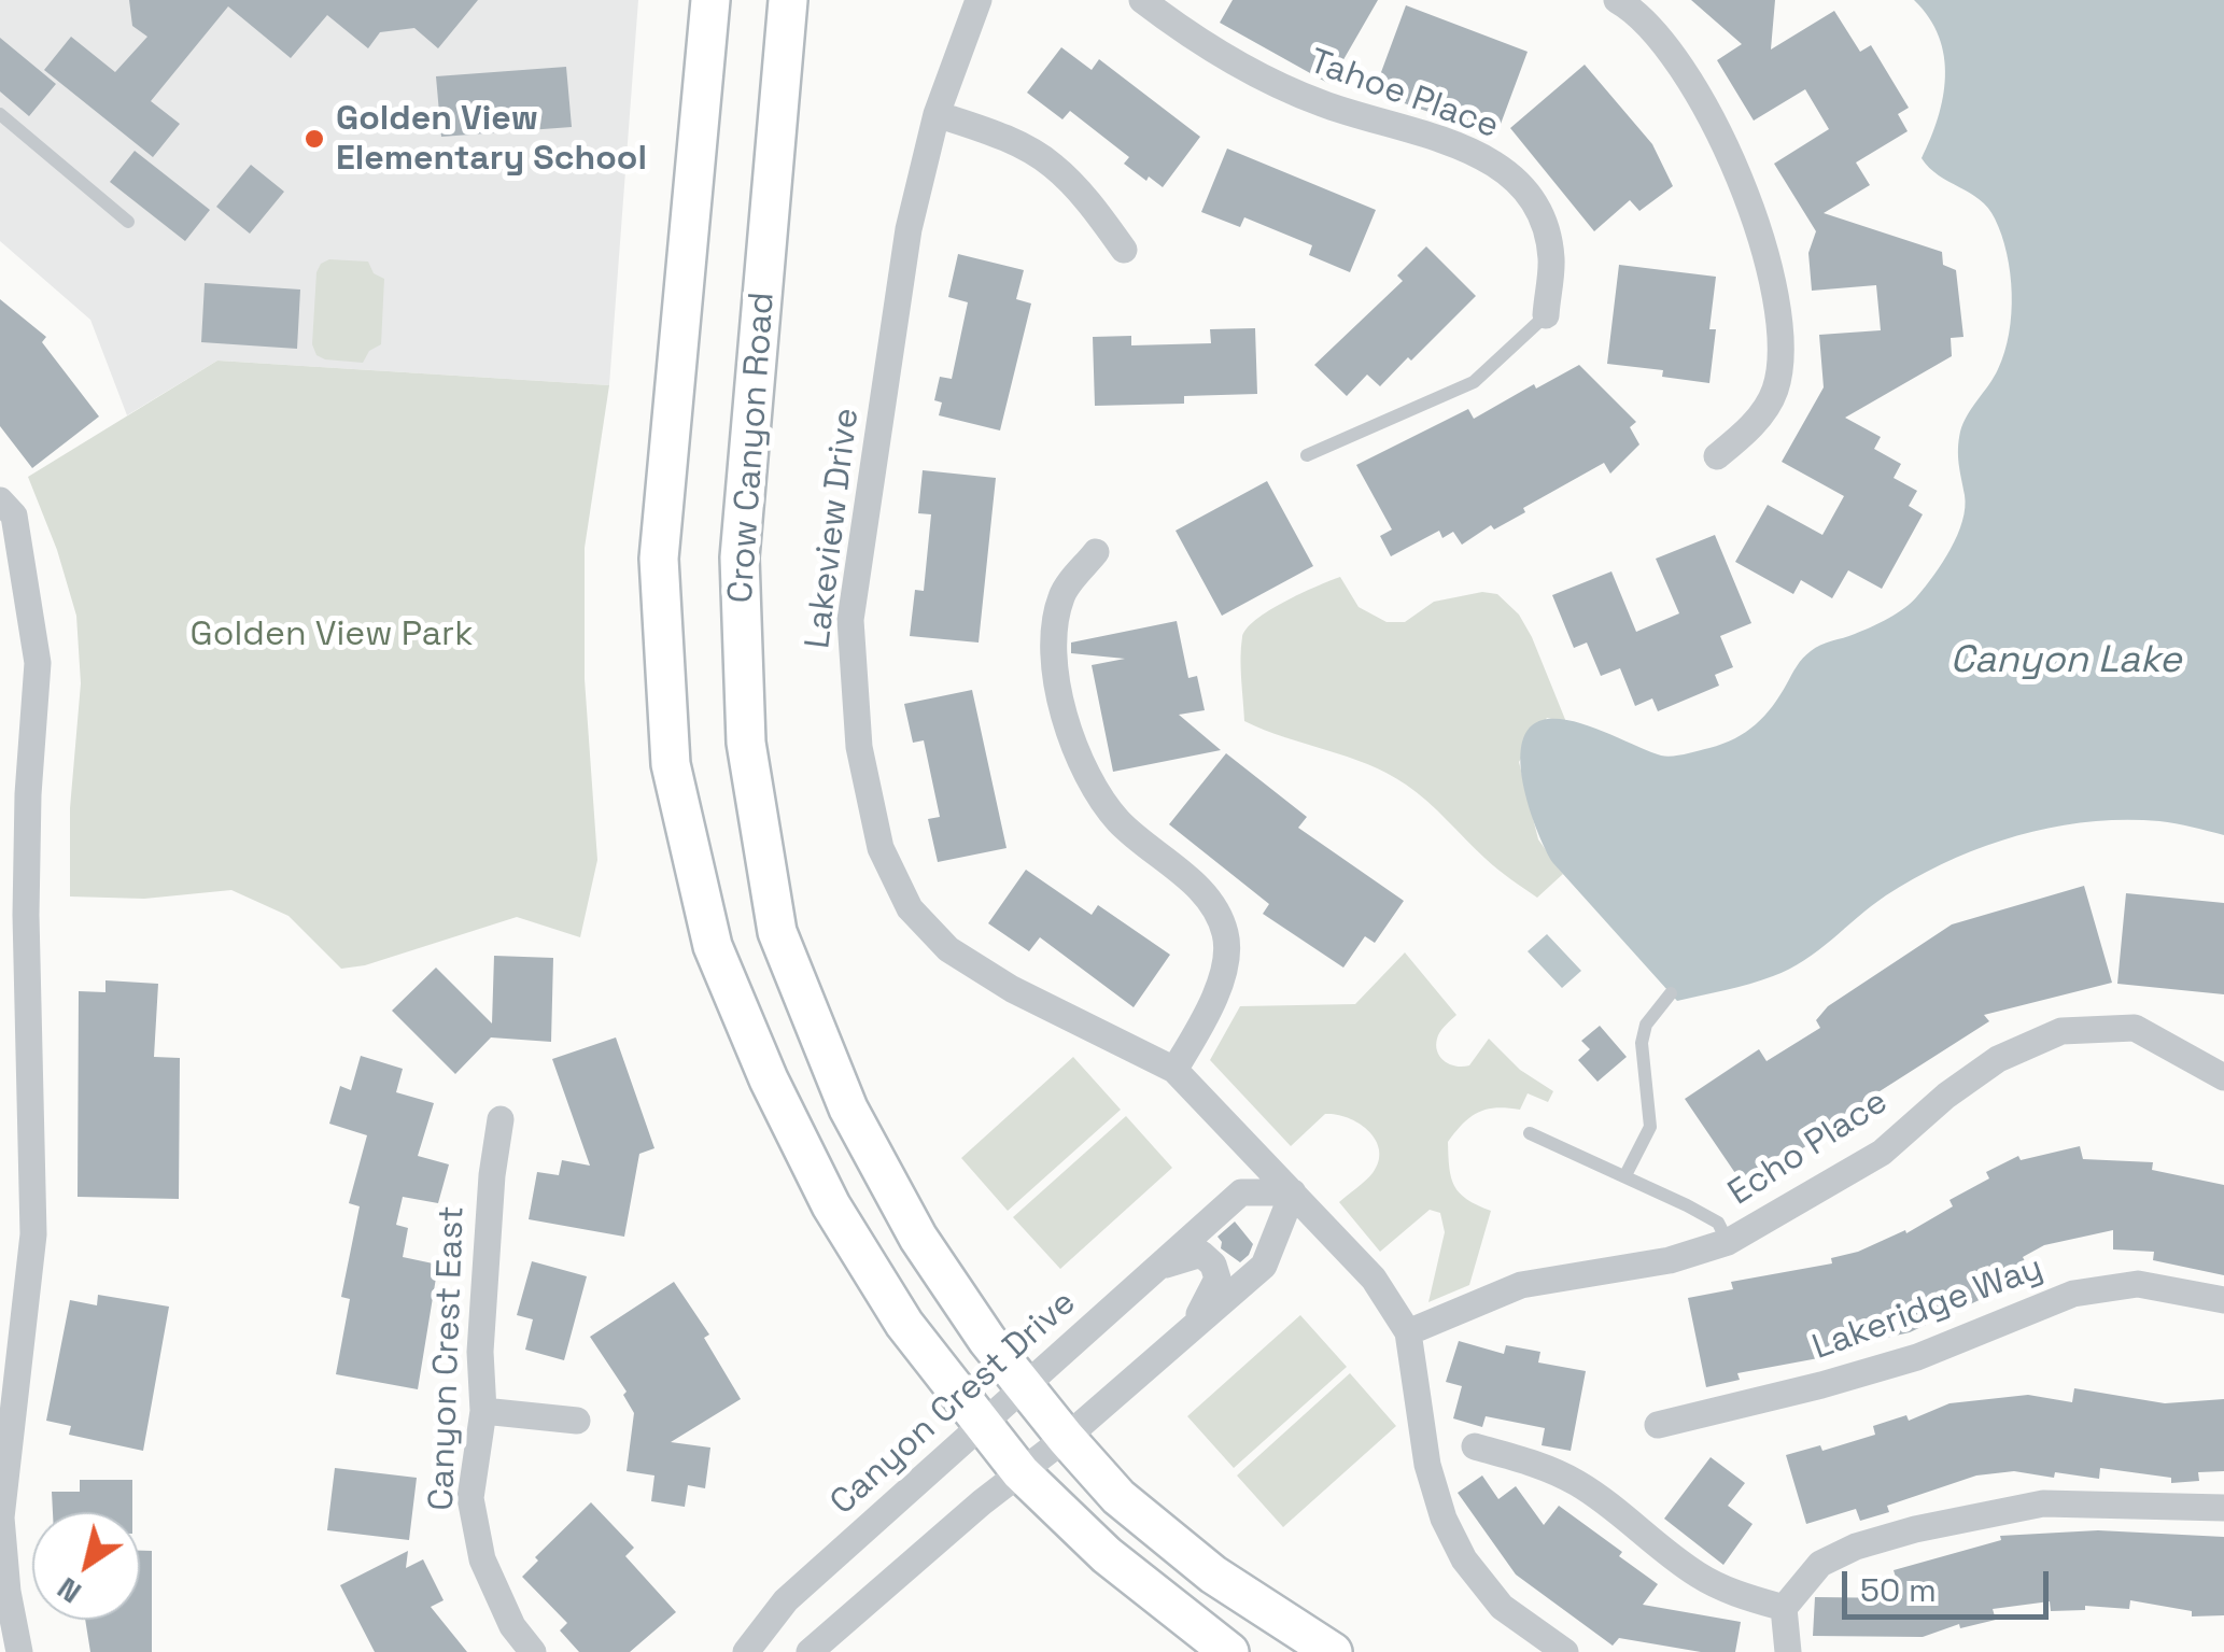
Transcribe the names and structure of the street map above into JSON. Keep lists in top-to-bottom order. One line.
{"streets":{"main road":["Crow Canyon Road"],"street":["Tahoe Place","Lakeview Drive","Echo Place","Lakeridge Way","Canyon Crest East","Canyon Crest Drive"]},"crossings":[["Crow Canyon Road","Canyon Crest Drive"],["Lakeview Drive","Echo Place"],["Lakeview Drive","Canyon Crest Drive"]],"water":["Canyon Lake"],"parks":["Golden View Park"],"places":["Golden View Elementary School"],"scale_bar":"50 m","north":"bottom left"}
